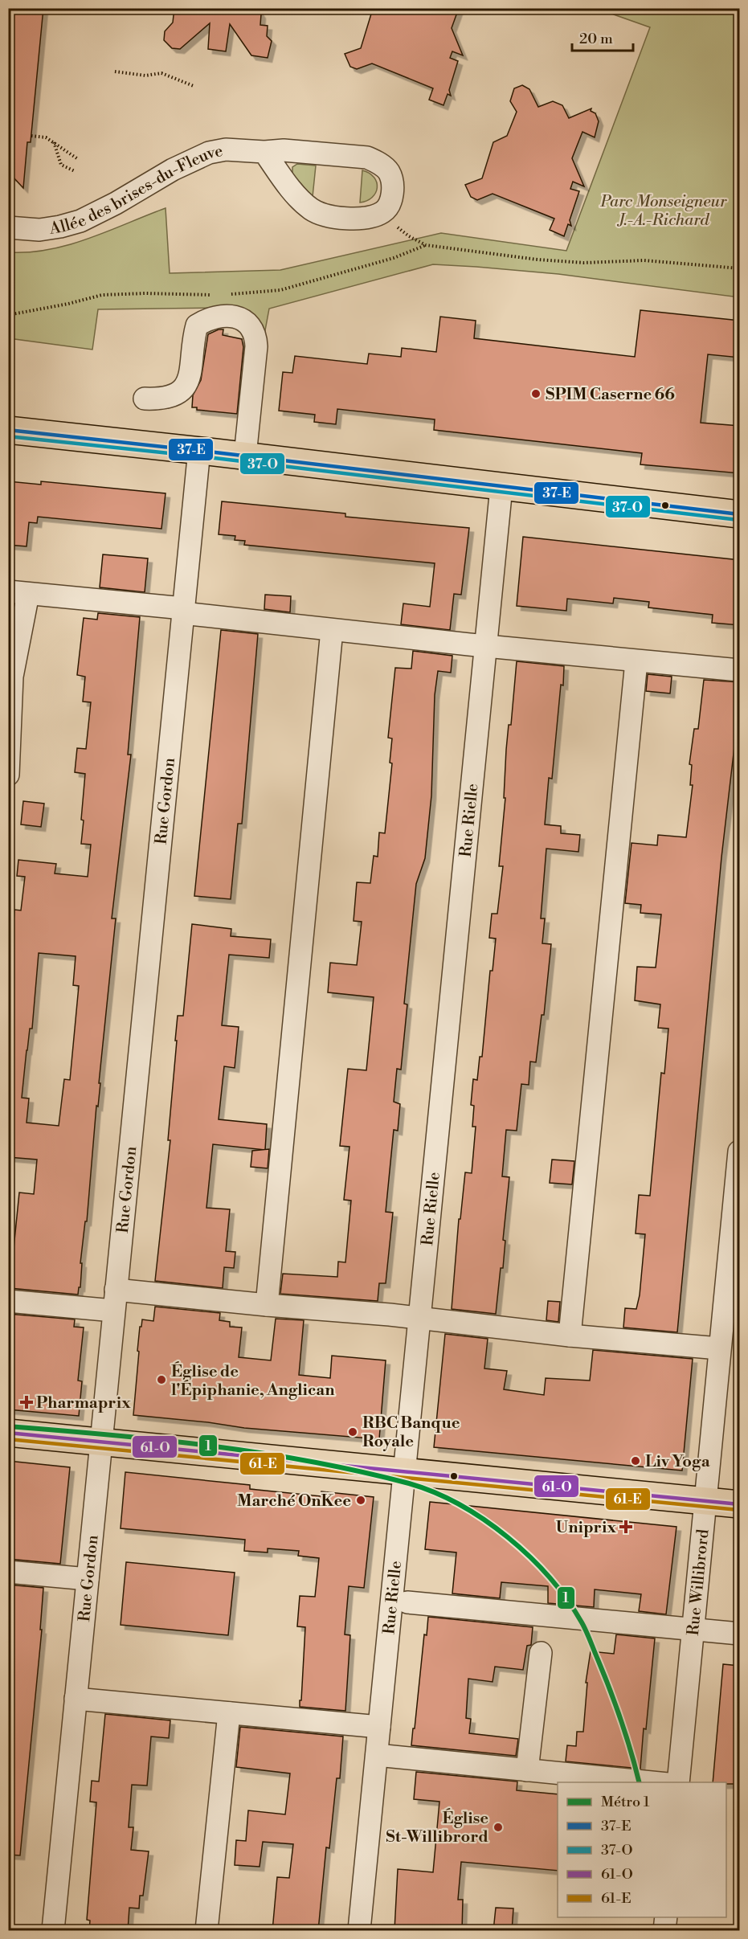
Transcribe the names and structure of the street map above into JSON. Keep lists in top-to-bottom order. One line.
{"streets":{"street":["Allée des brises-du-Fleuve","Rue Gordon","Rue Rielle","Rue Willibrord"]},"parks":["Parc Monseigneur J.-A.-Richard"],"places":{"other":["SPIM Caserne 66","Église de l'Épiphanie, Anglican","RBC Banque Royale","Liv Yoga","Marché OnKee","Église St-Willibrord"],"health":["Pharmaprix","Uniprix"]},"lines":["transit line 37-E","transit line 37-O","metro line 1","transit line 61-O","transit line 61-E"],"legend":["Métro 1","37-E","37-O","61-O","61-E"],"scale_bar":"20 m"}
